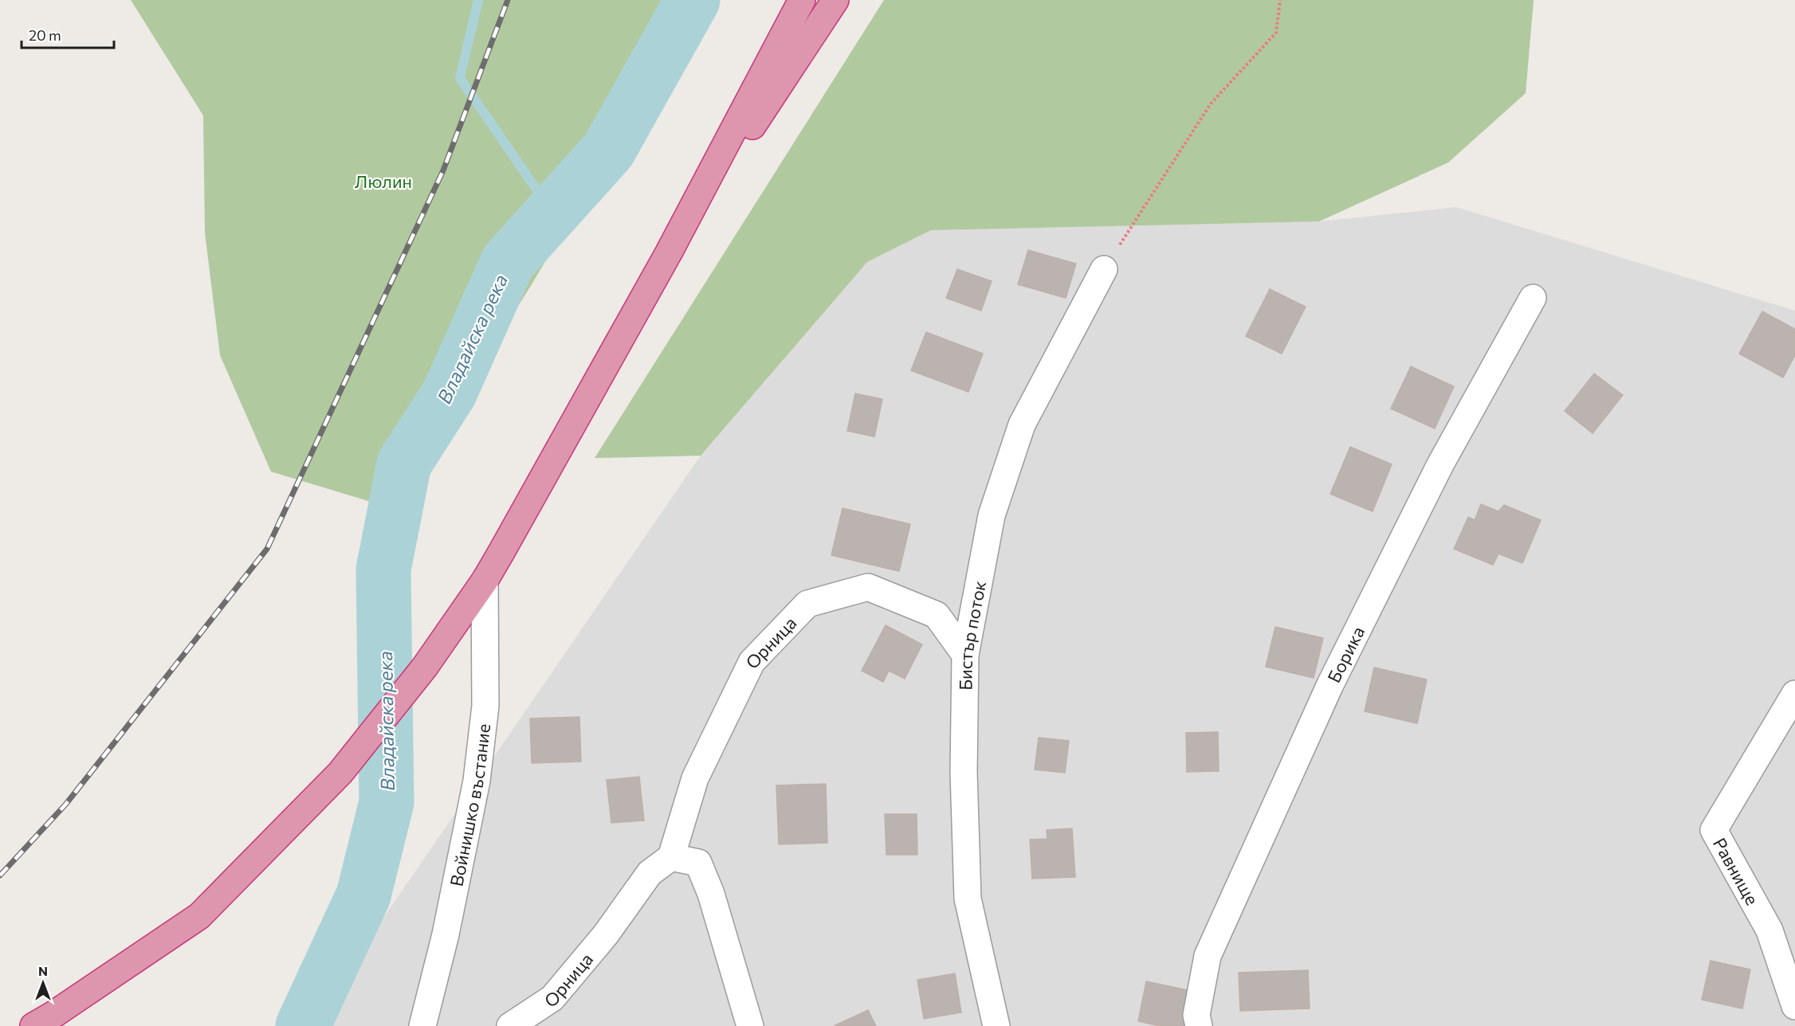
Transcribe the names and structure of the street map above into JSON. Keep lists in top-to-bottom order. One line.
{"streets":{"street":["Бистър поток","Орница","Борика","Войнишко въстание","Равнище"]},"crossings":[["Бистър поток","Орница"]],"water":["Владайска река"],"parks":["Люлин"],"scale_bar":"20 m","north":"top"}
